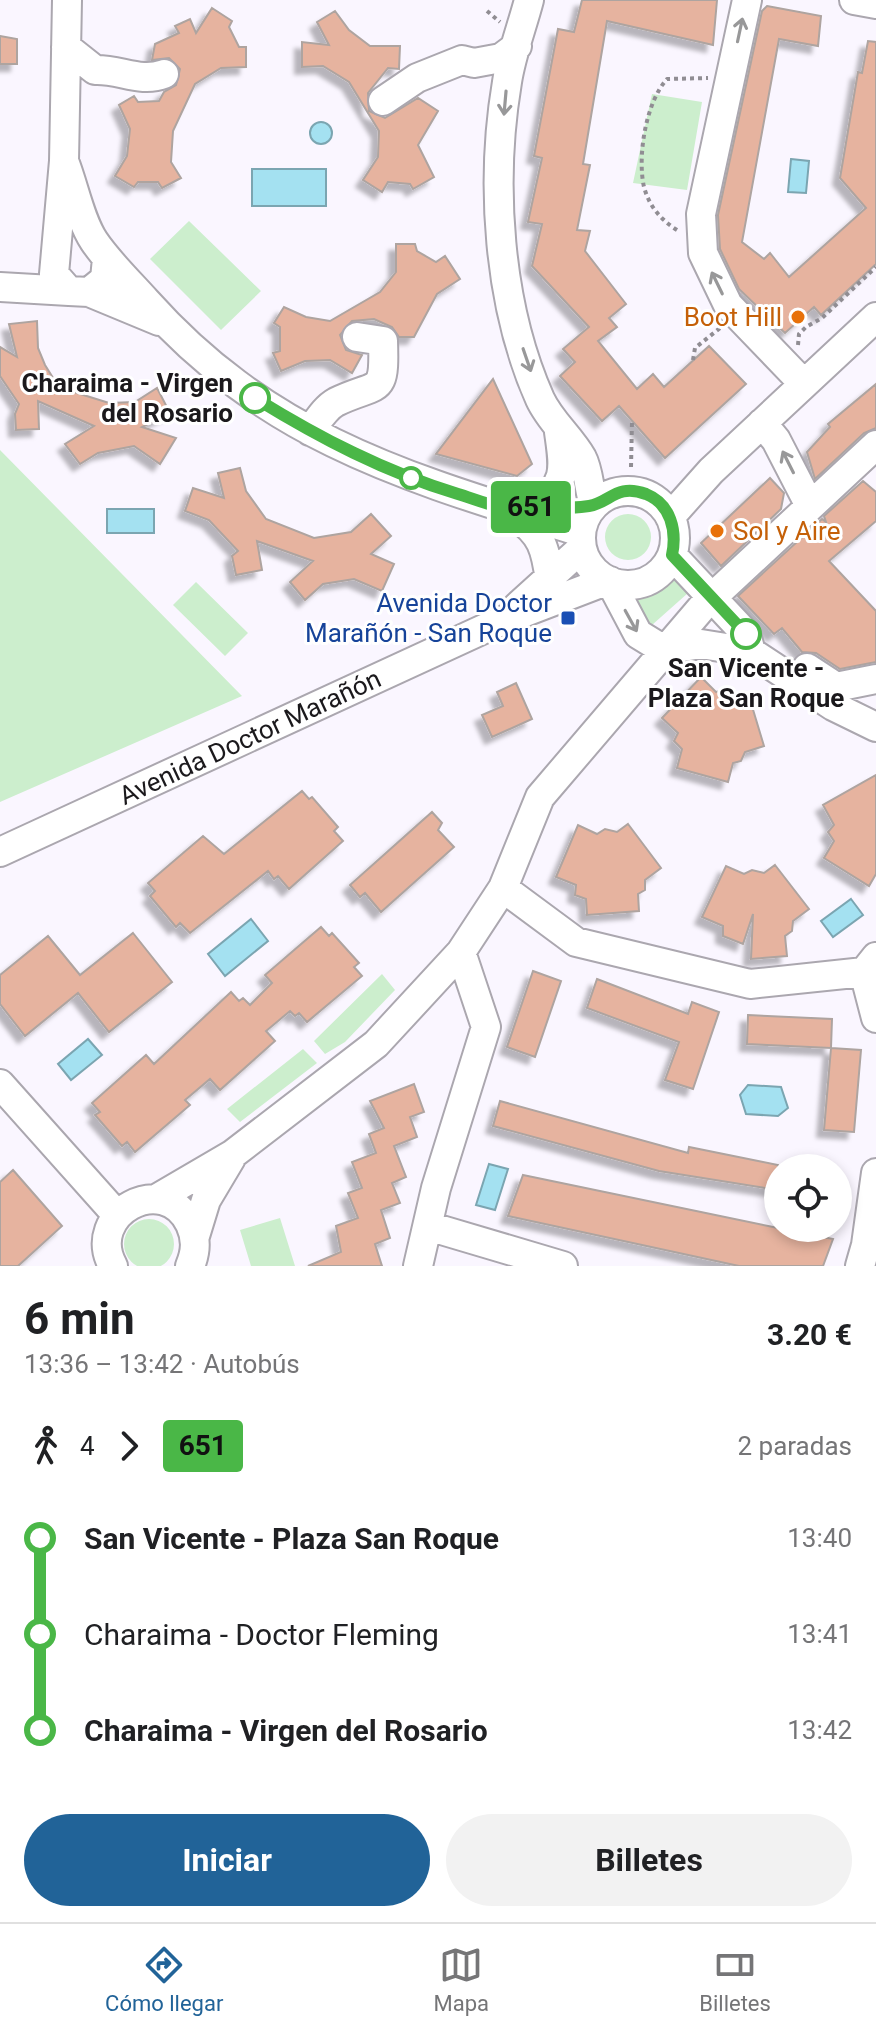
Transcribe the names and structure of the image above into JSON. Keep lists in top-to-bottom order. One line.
{"streets":{"street":["Avenida Doctor Marañón"]},"places":{"other":["Boot Hill","Charaima - Virgen del Rosario","Sol y Aire","San Vicente - Plaza San Roque"],"transit":["Avenida Doctor Marañón - San Roque"]},"lines":["bus line 651"],"page":{"on_map":"651","heading":["6 min","13:36 – 13:42 · Autobús","3.20 €"],"legs":["4","651","2 paradas"],"list":[{"name":"San Vicente - Plaza San Roque","value":"13:40"},{"name":"Charaima - Doctor Fleming","value":"13:41"},{"name":"Charaima - Virgen del Rosario","value":"13:42"}],"buttons":["Iniciar","Billetes"],"tabs":["Cómo llegar","Mapa","Billetes"]}}
